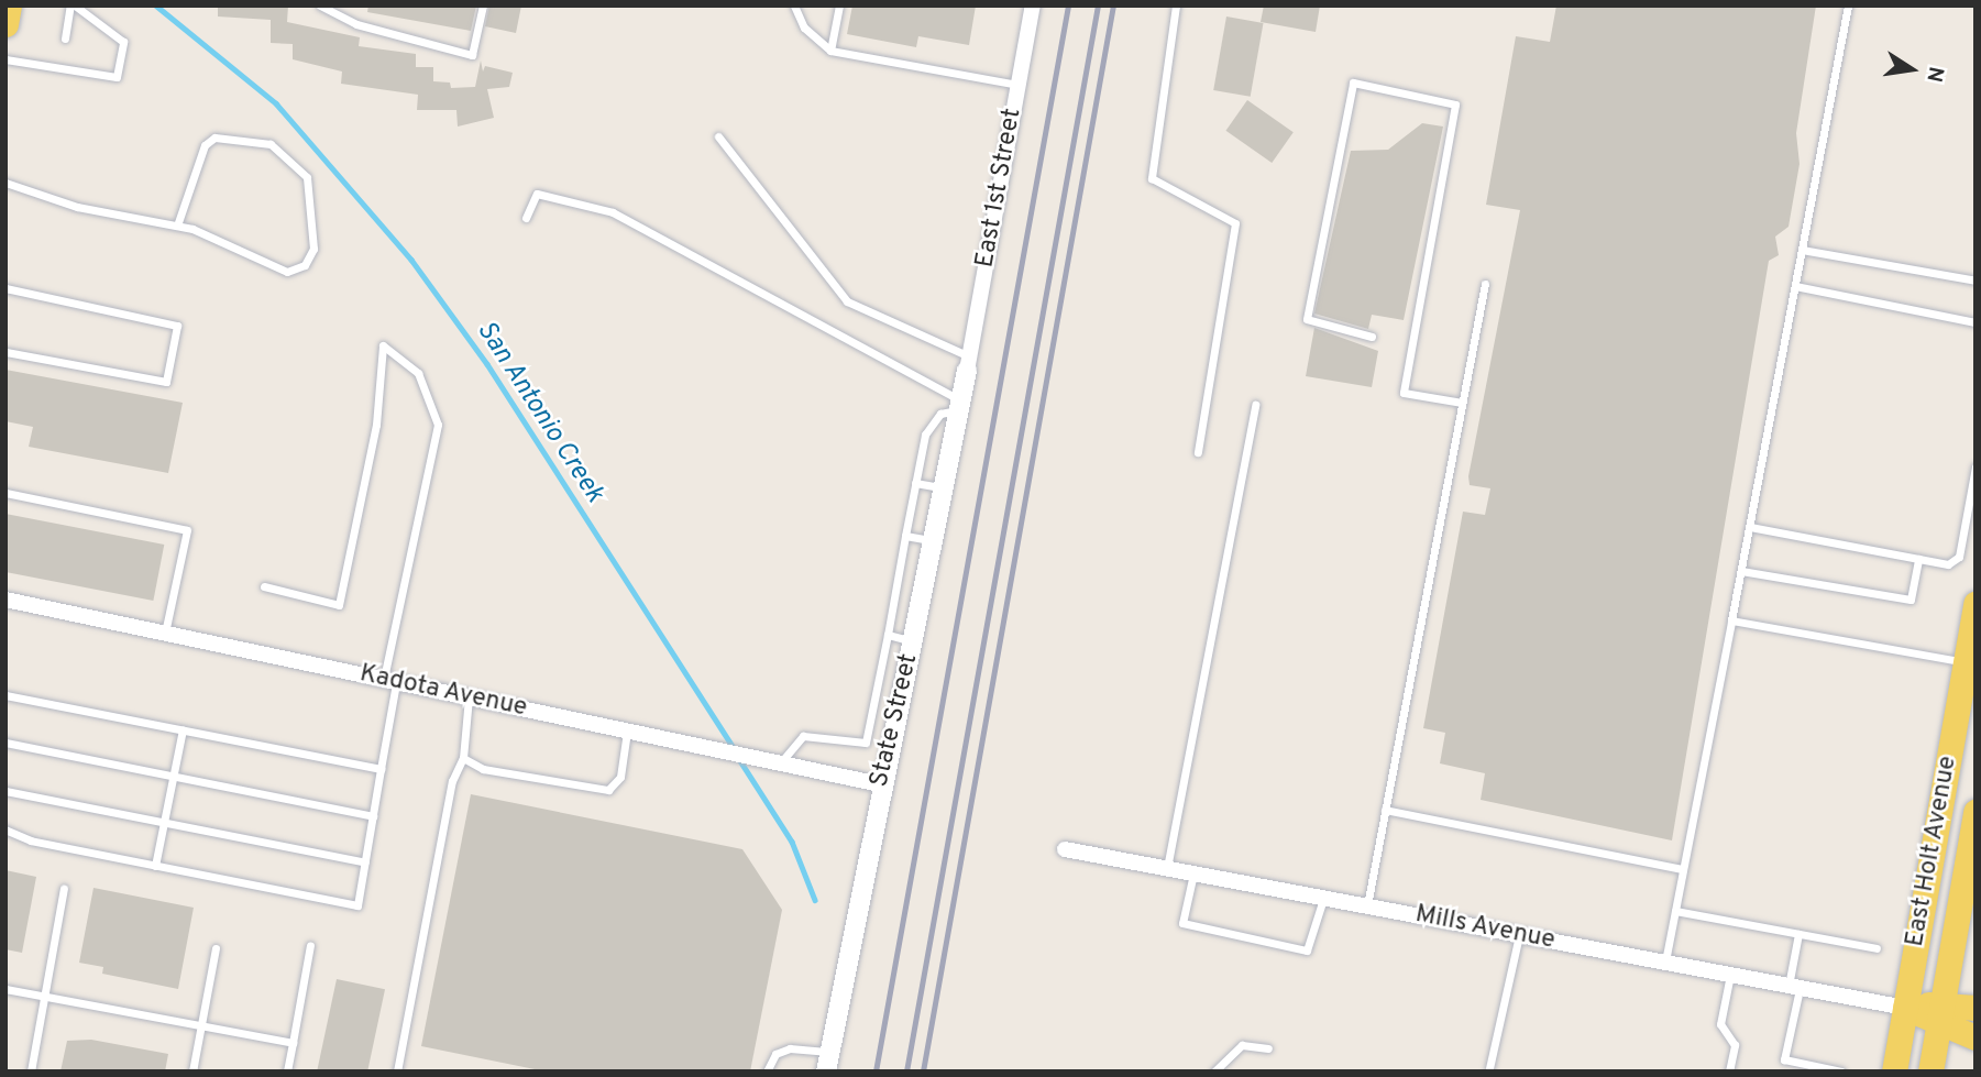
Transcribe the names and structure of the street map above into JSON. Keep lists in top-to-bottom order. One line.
{"streets":{"main road":["East Holt Avenue","Mills Avenue"],"street":["East 1st Street","Kadota Avenue","State Street"]},"crossings":[["East 1st Street","State Street"],["Kadota Avenue","State Street"],["East Holt Avenue","Mills Avenue"]],"water":["San Antonio Creek"],"north":"right"}
